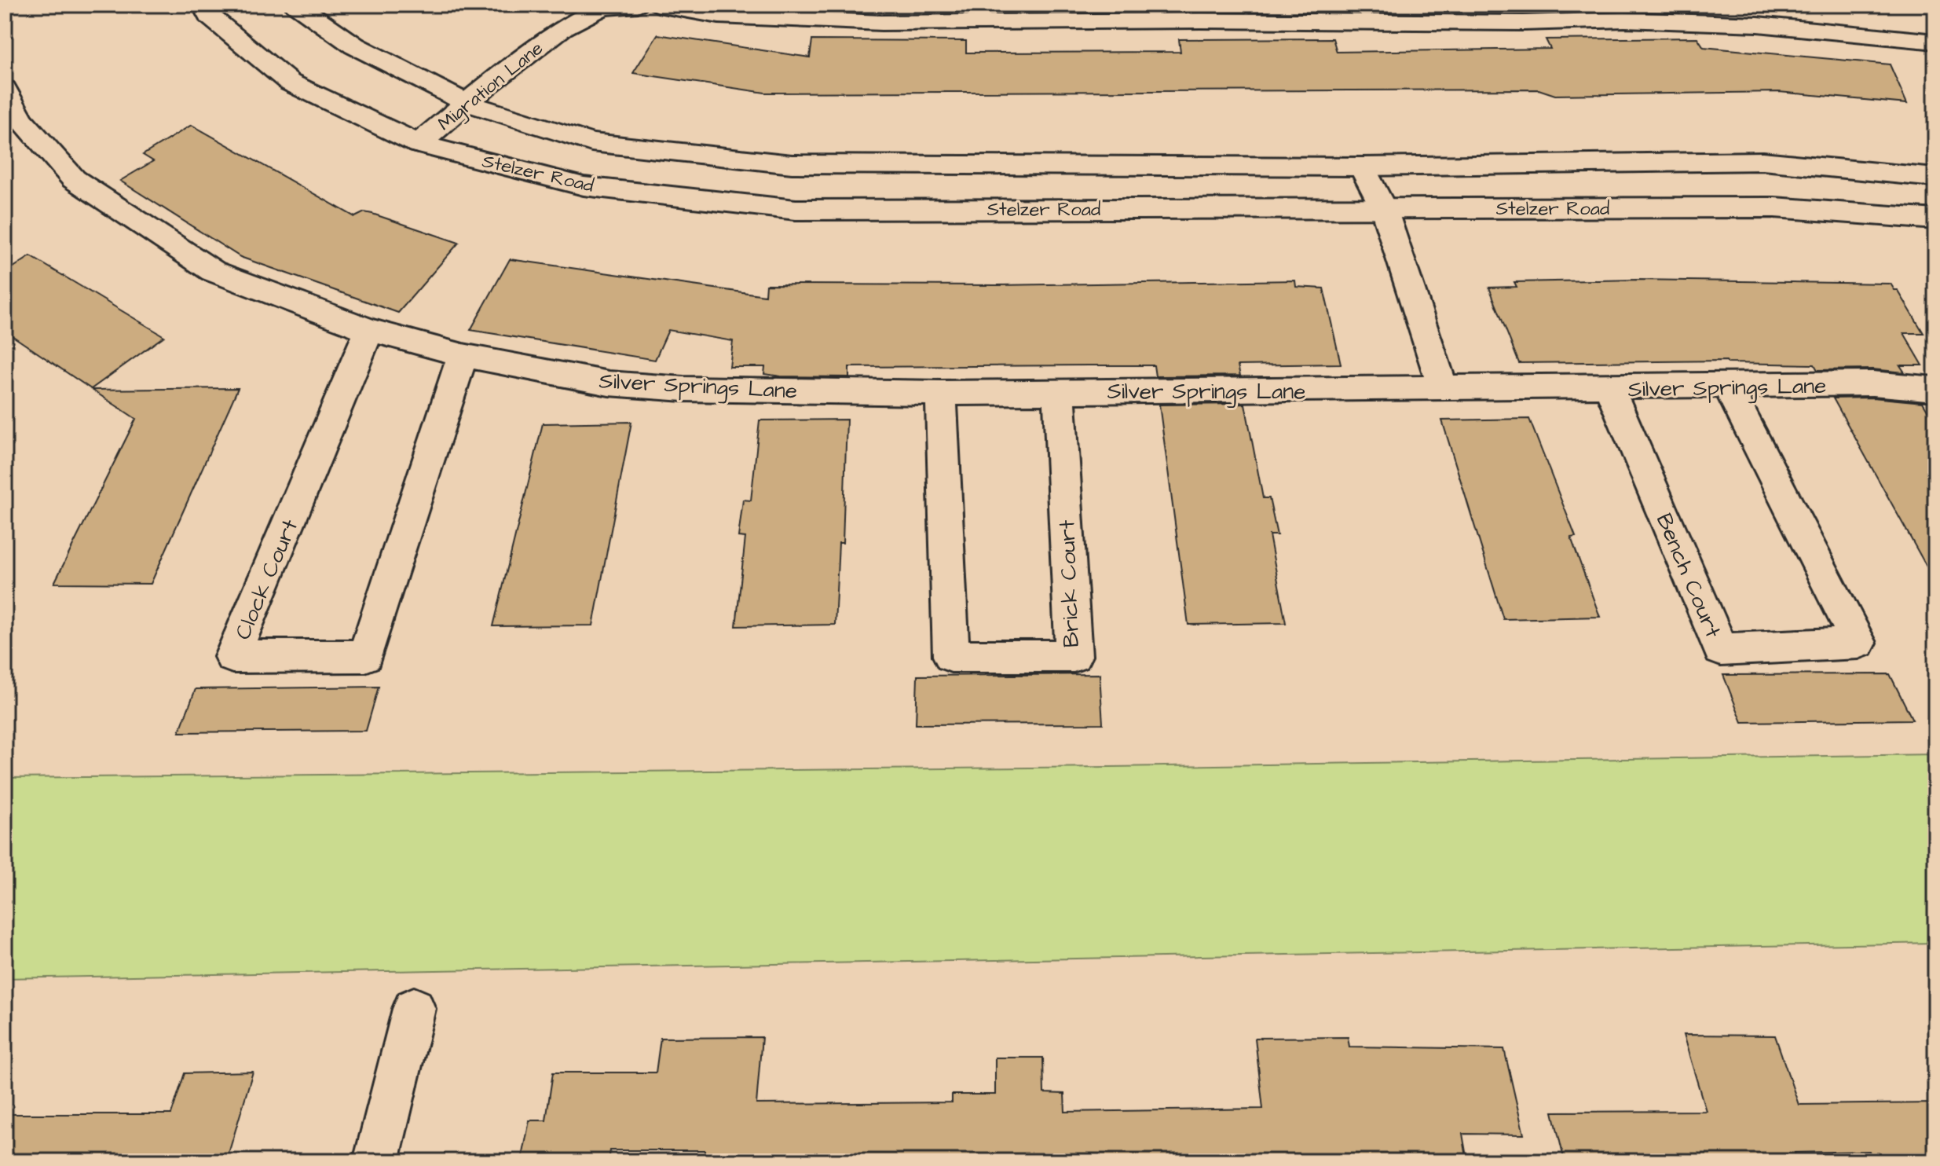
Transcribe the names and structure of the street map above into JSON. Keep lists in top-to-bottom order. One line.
{"streets":{"street":["Migration Lane","Stelzer Road","Silver Springs Lane","Bench Court","Clock Court","Brick Court"]},"crossings":[["Migration Lane","Stelzer Road"],["Silver Springs Lane","Bench Court"],["Silver Springs Lane","Clock Court"],["Silver Springs Lane","Brick Court"]]}
